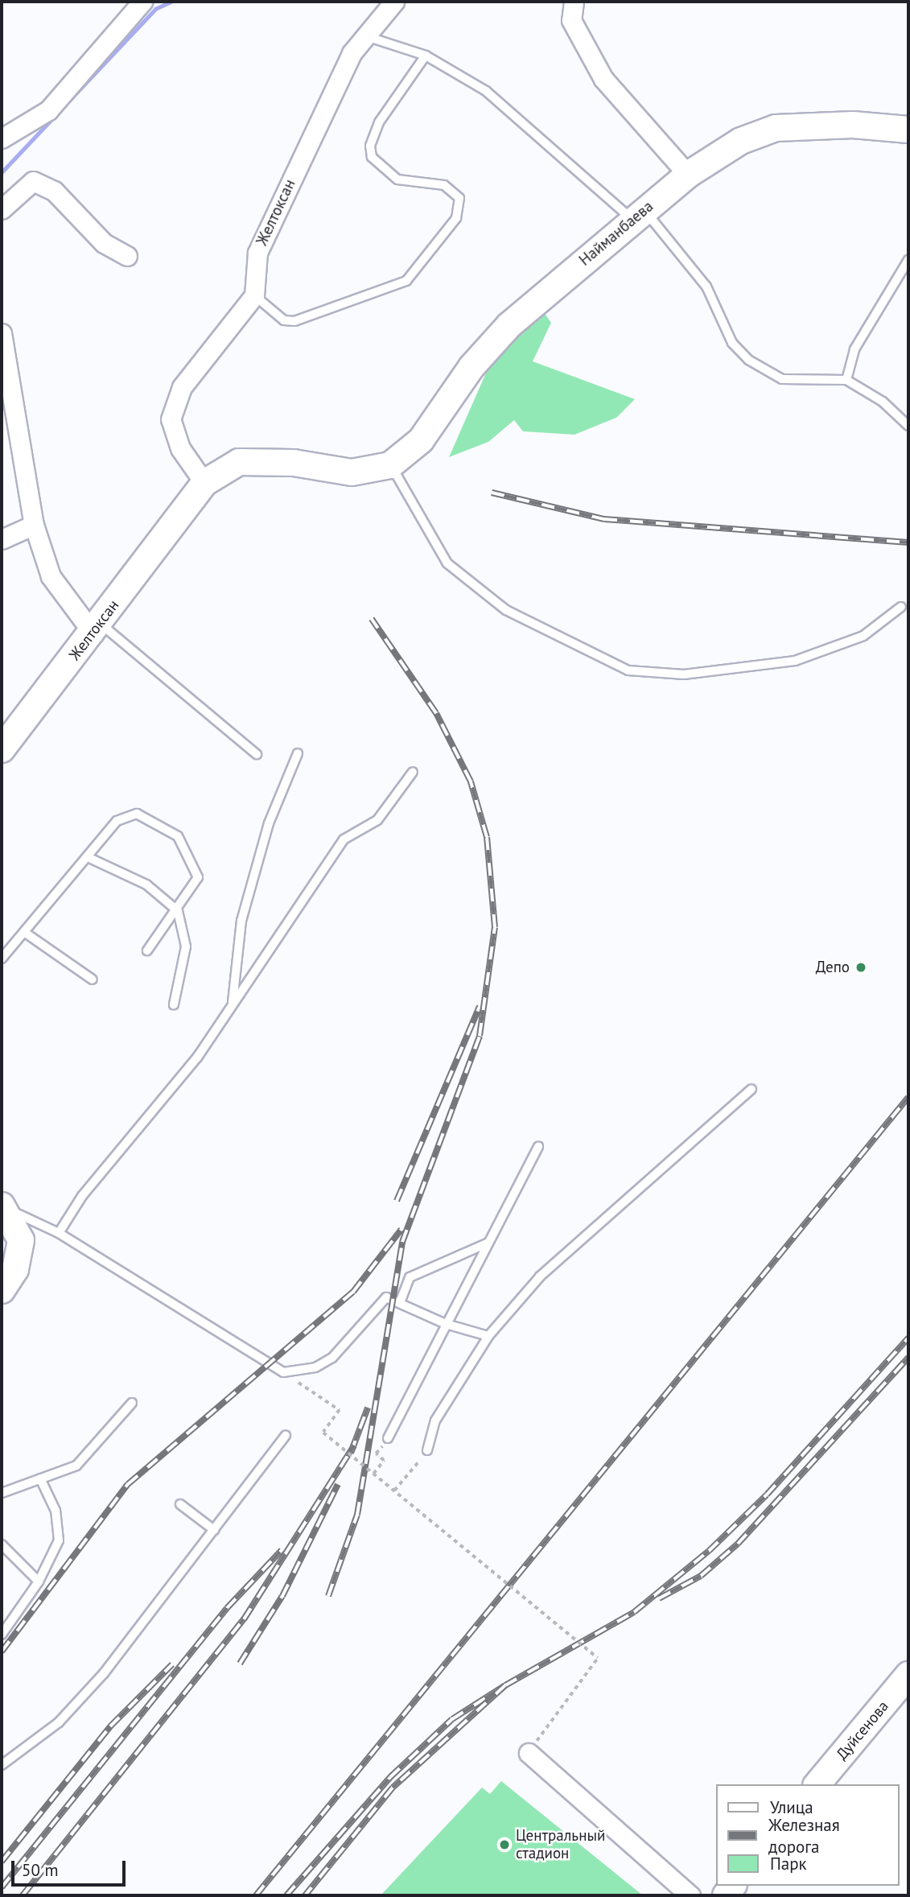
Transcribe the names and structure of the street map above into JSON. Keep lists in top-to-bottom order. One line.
{"streets":{"main road":["Желтоксан","Найманбаева","Дуйсенова"]},"crossings":[["Желтоксан","Найманбаева"]],"places":["Депо","Центральный стадион"],"legend":["Улица","Железная дорога","Парк"],"scale_bar":"50 m"}
